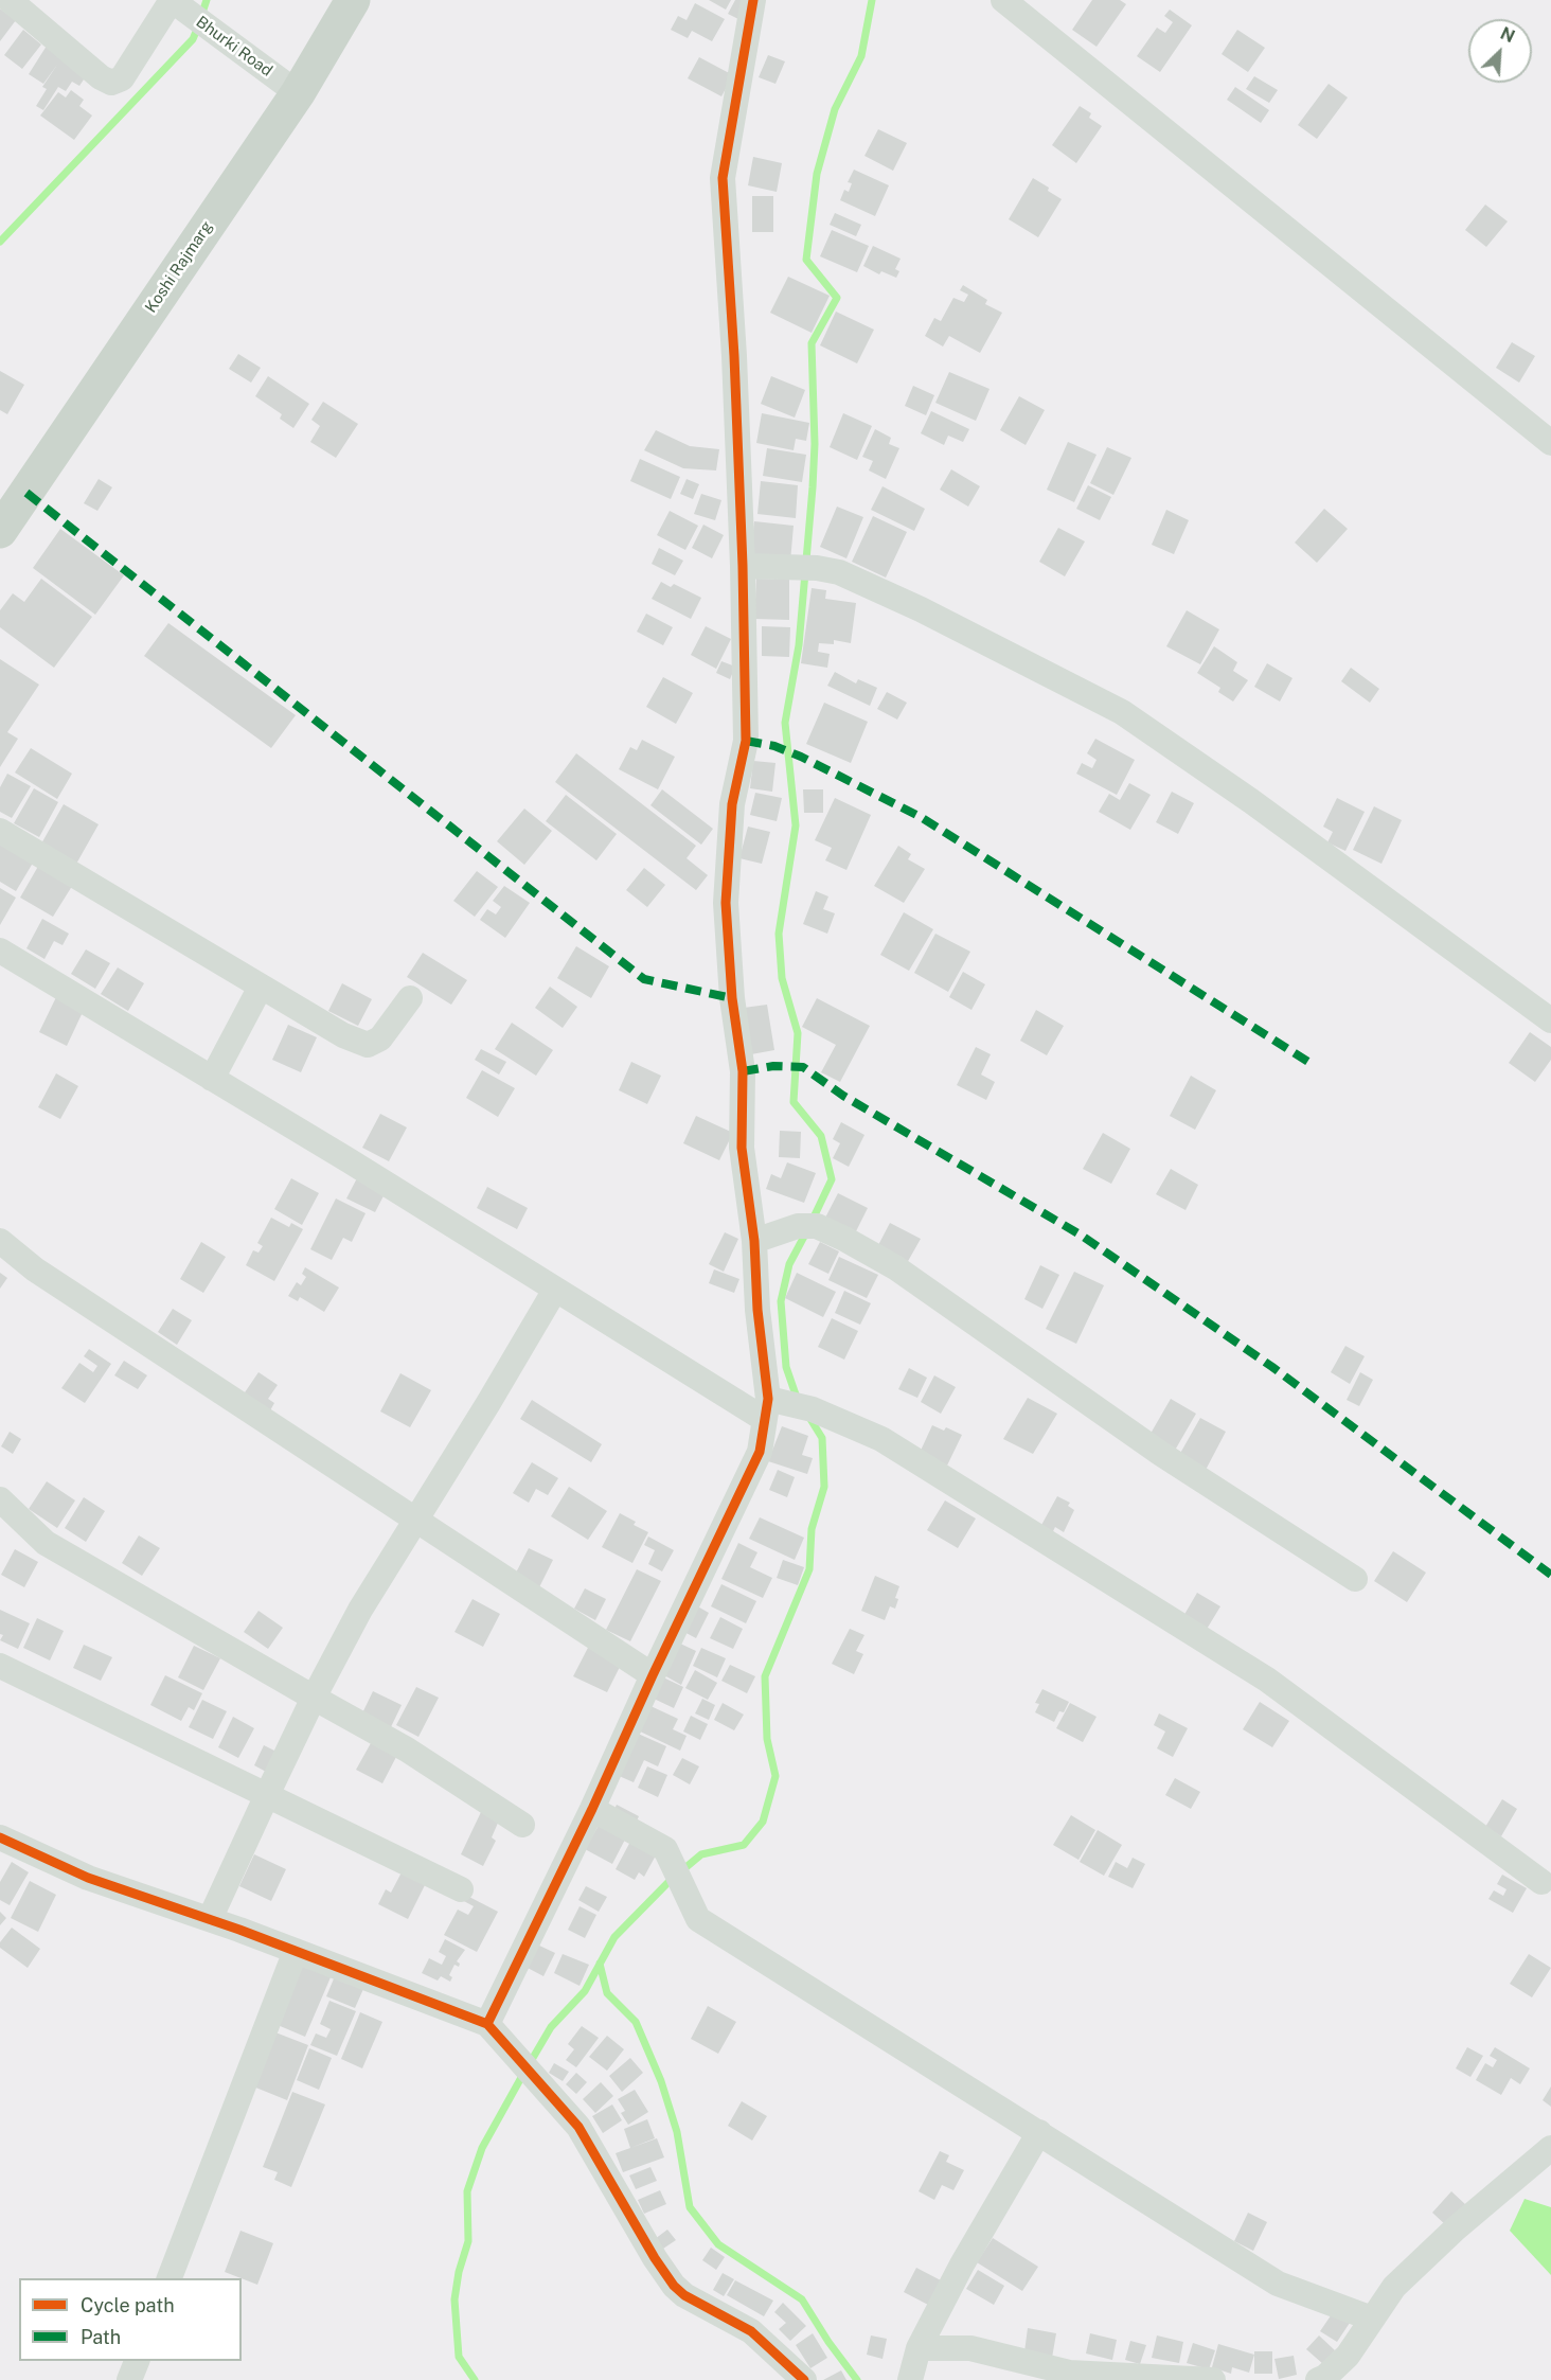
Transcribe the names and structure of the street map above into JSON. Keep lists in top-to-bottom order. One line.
{"streets":{"main road":["Koshi Rajmarg"],"street":["Bhurki Road"]},"crossings":[["Bhurki Road","Koshi Rajmarg"]],"legend":["Cycle path","Path"],"north":"top right"}
